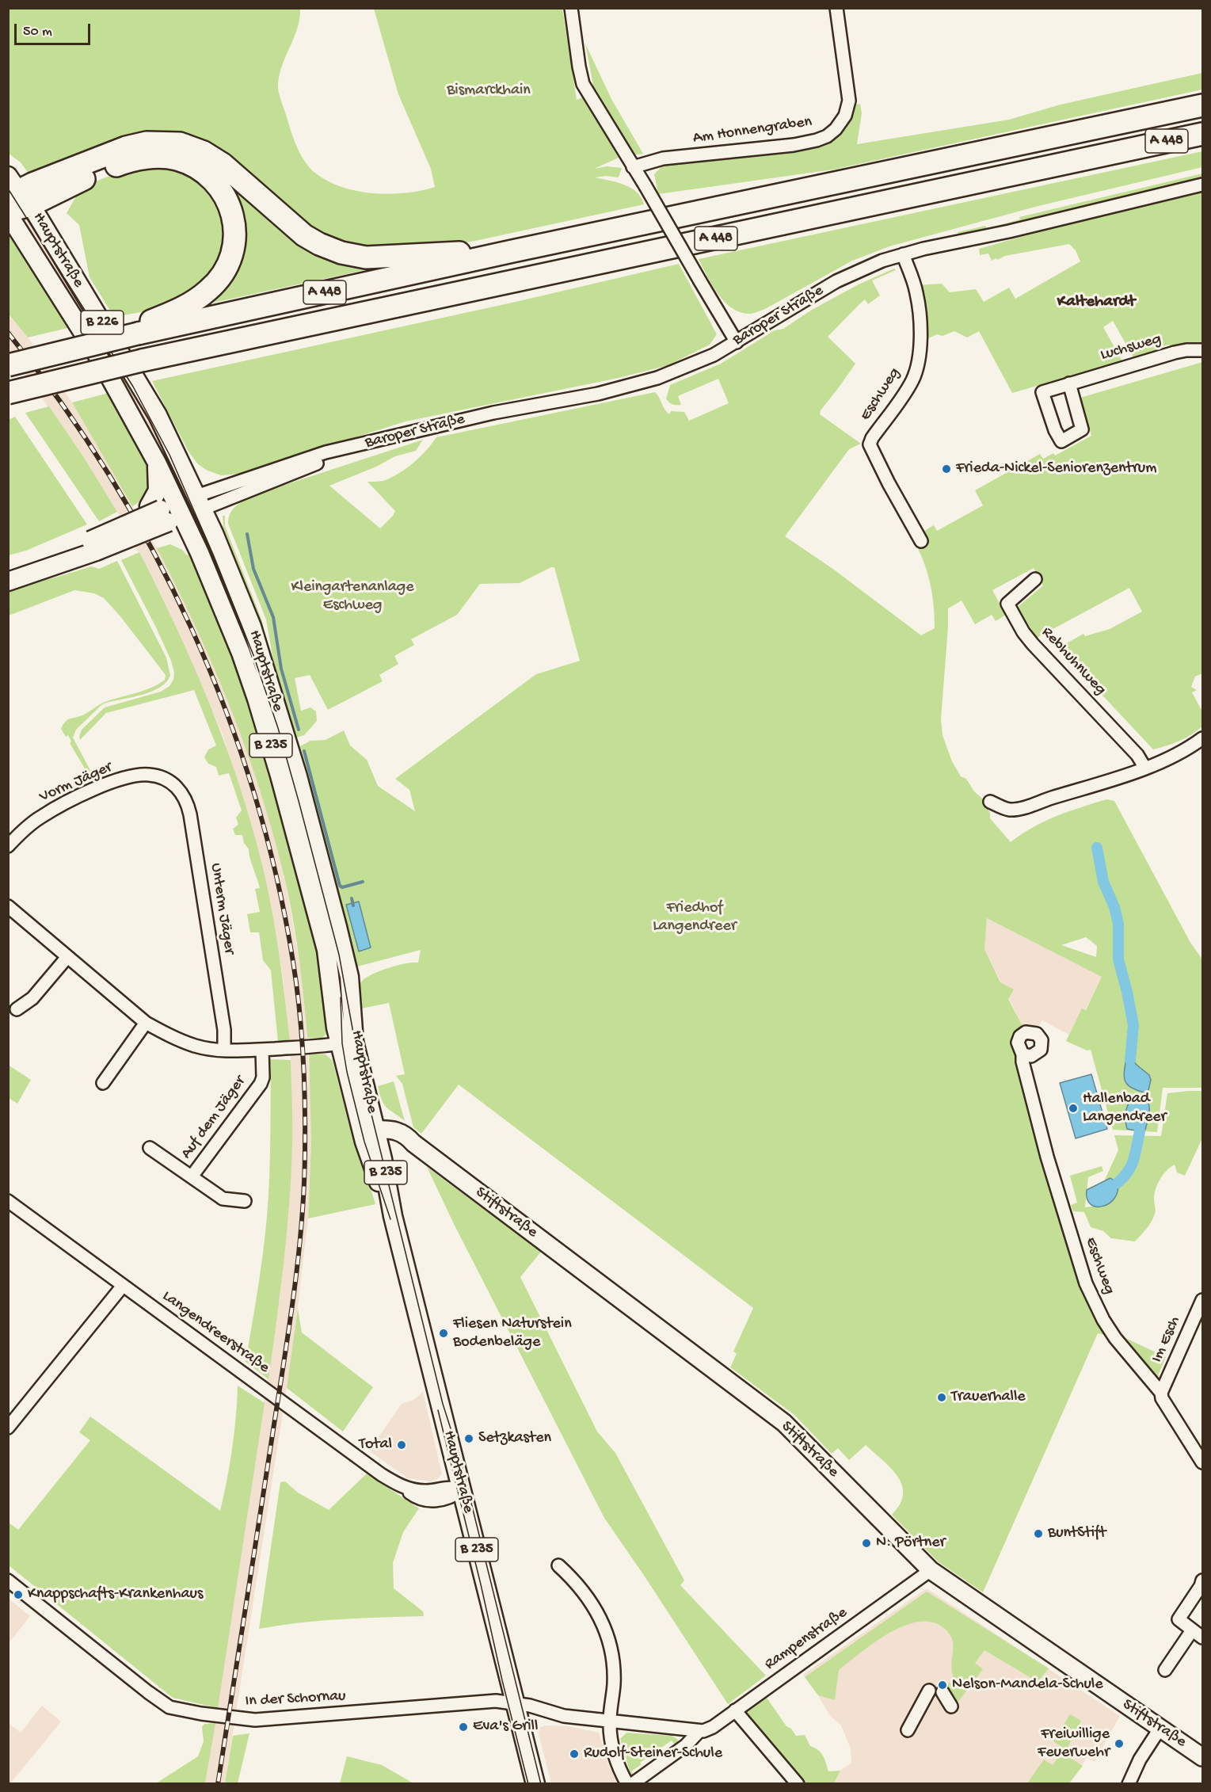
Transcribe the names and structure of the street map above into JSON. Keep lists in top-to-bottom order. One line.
{"streets":{"highway":["A 448"],"main road":["Hauptstraße","Baroper Straße","B 226","B 235"],"street":["Am Honnengraben","Luchsweg","Eschweg","Rebhuhnweg","Vorm Jäger","Unterm Jäger","Auf dem Jäger","Stiftstraße","Langendreerstraße","Im Esch","Rampenstraße","In der Schornau"]},"crossings":[["Hauptstraße","Baroper Straße"],["Hauptstraße","Auf dem Jäger"],["Hauptstraße","Stiftstraße"],["Hauptstraße","Langendreerstraße"],["Hauptstraße","In der Schornau"],["Baroper Straße","Eschweg"],["Eschweg","Im Esch"],["Vorm Jäger","Unterm Jäger"],["Unterm Jäger","Auf dem Jäger"],["Stiftstraße","Rampenstraße"]],"districts":["Kaltehardt"],"parks":["Bismarckhain","Kleingartenanlage Eschweg","Friedhof Langendreer"],"places":["Frieda-Nickel-Seniorenzentrum","Hallenbad Langendreer","Fliesen Naturstein Bodenbeläge","Trauerhalle","Setzkasten","Total","BuntStift","N. Pörtner","Knappschafts-Krankenhaus","Nelson-Mandela-Schule","Eva's Grill","Freiwillige Feuerwehr","Rudolf-Steiner-Schule"],"scale_bar":"50 m"}
